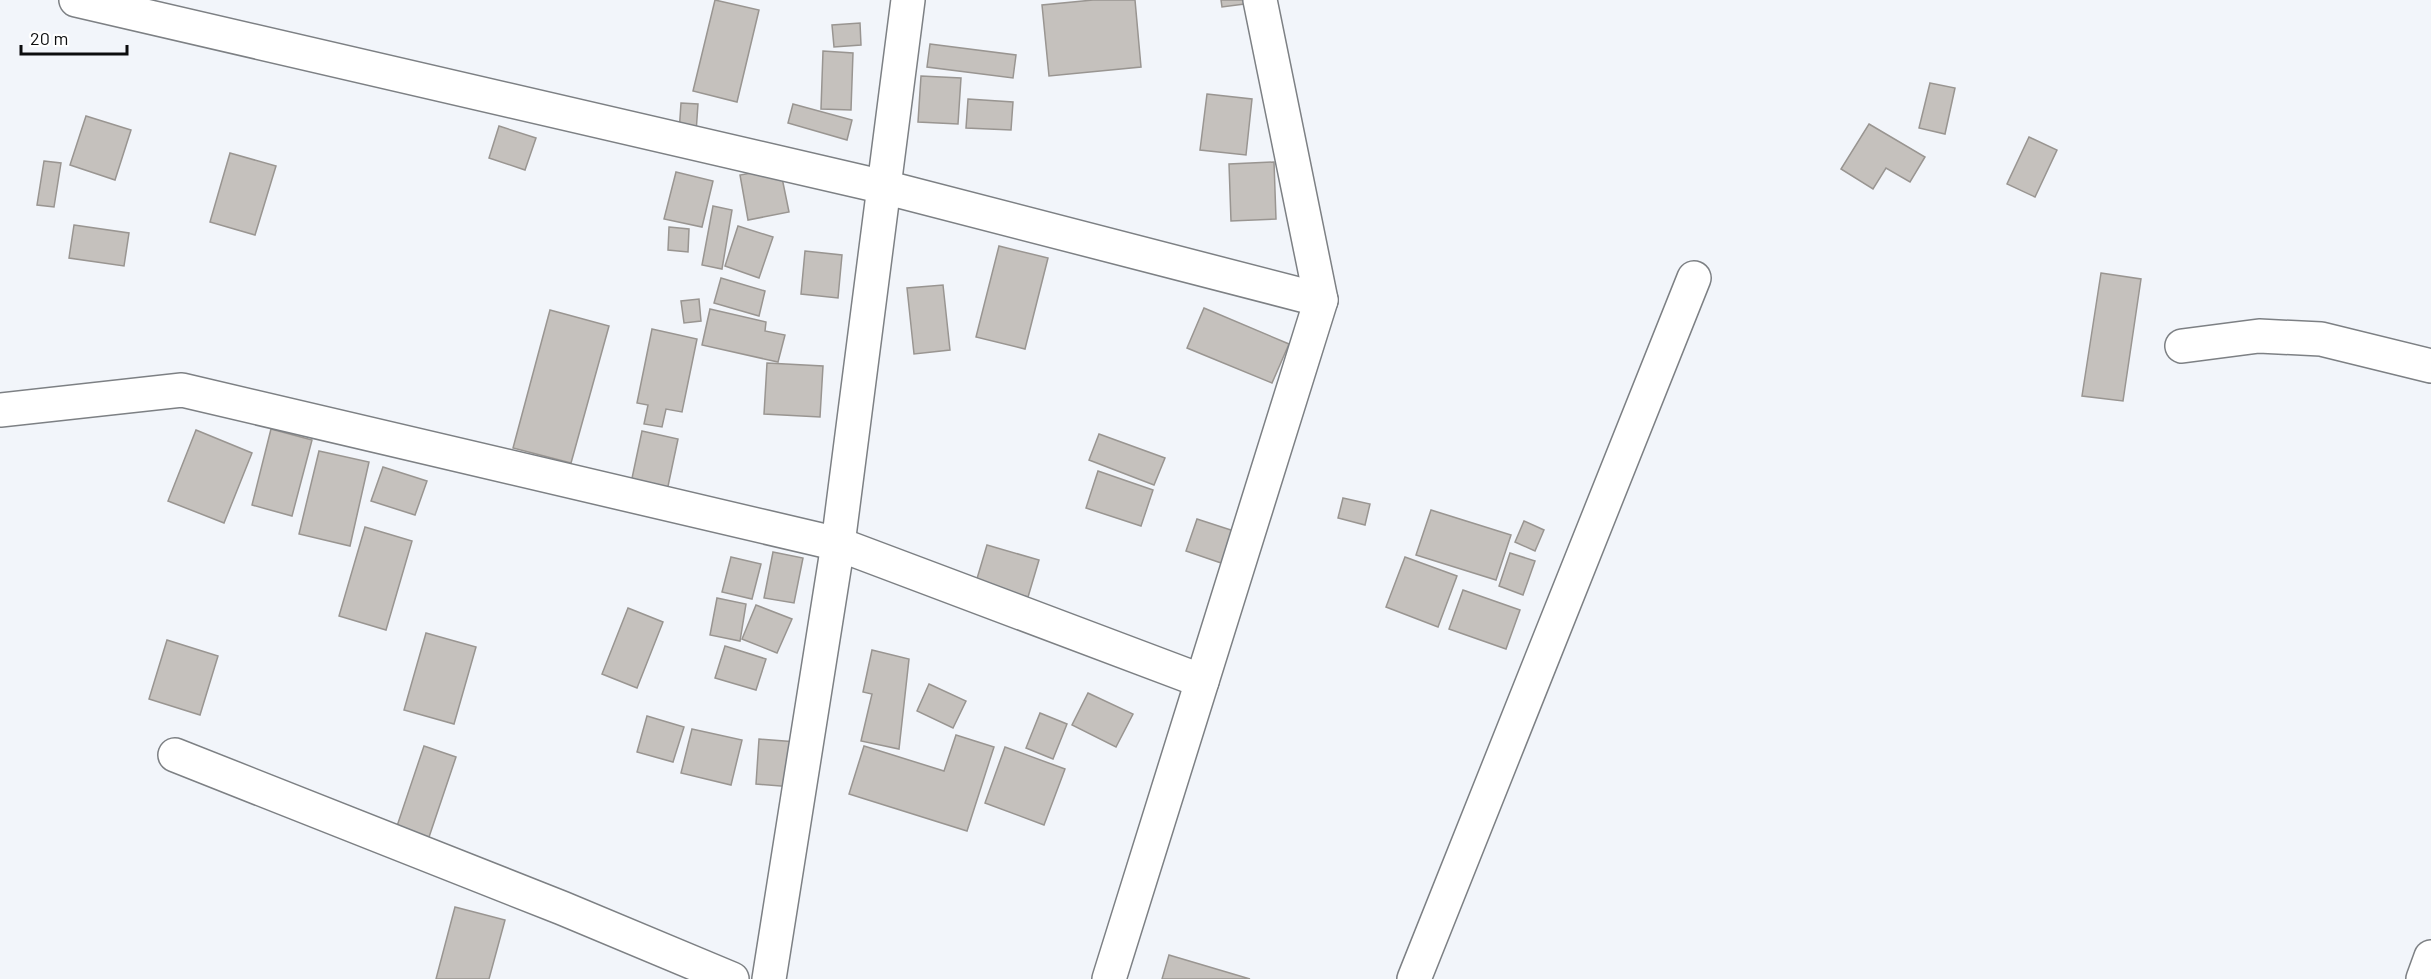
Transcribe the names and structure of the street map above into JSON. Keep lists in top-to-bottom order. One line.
{"scale_bar":"20 m"}
